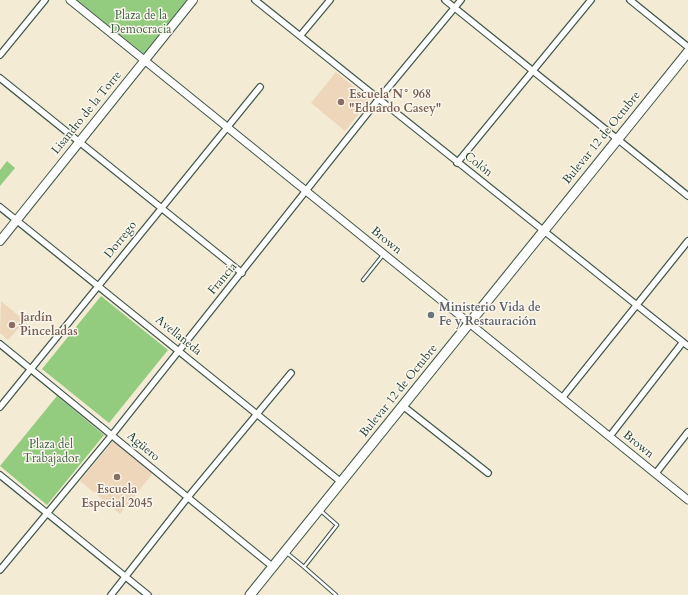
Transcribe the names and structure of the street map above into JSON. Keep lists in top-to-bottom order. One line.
{"streets":{"highway":["Bulevar 12 de Octubre"],"main road":["Lisandro de la Torre"],"street":["Colón","Dorrego","Brown","Francia","Avellaneda","Agüero"]},"crossings":[["Lisandro de la Torre","Brown"],["Lisandro de la Torre","Avellaneda"],["Bulevar 12 de Octubre","Colón"],["Bulevar 12 de Octubre","Brown"],["Bulevar 12 de Octubre","Avellaneda"],["Bulevar 12 de Octubre","Agüero"],["Colón","Francia"],["Dorrego","Brown"],["Dorrego","Avellaneda"],["Dorrego","Agüero"],["Brown","Francia"],["Francia","Avellaneda"],["Francia","Agüero"]],"parks":["Plaza de la Democracia","Plaza del Trabajador"],"places":["Escuela N° 968 \"Eduardo Casey\"","Ministerio Vida de Fe y Restauración","Jardín Pinceladas","Escuela Especial 2045"]}
